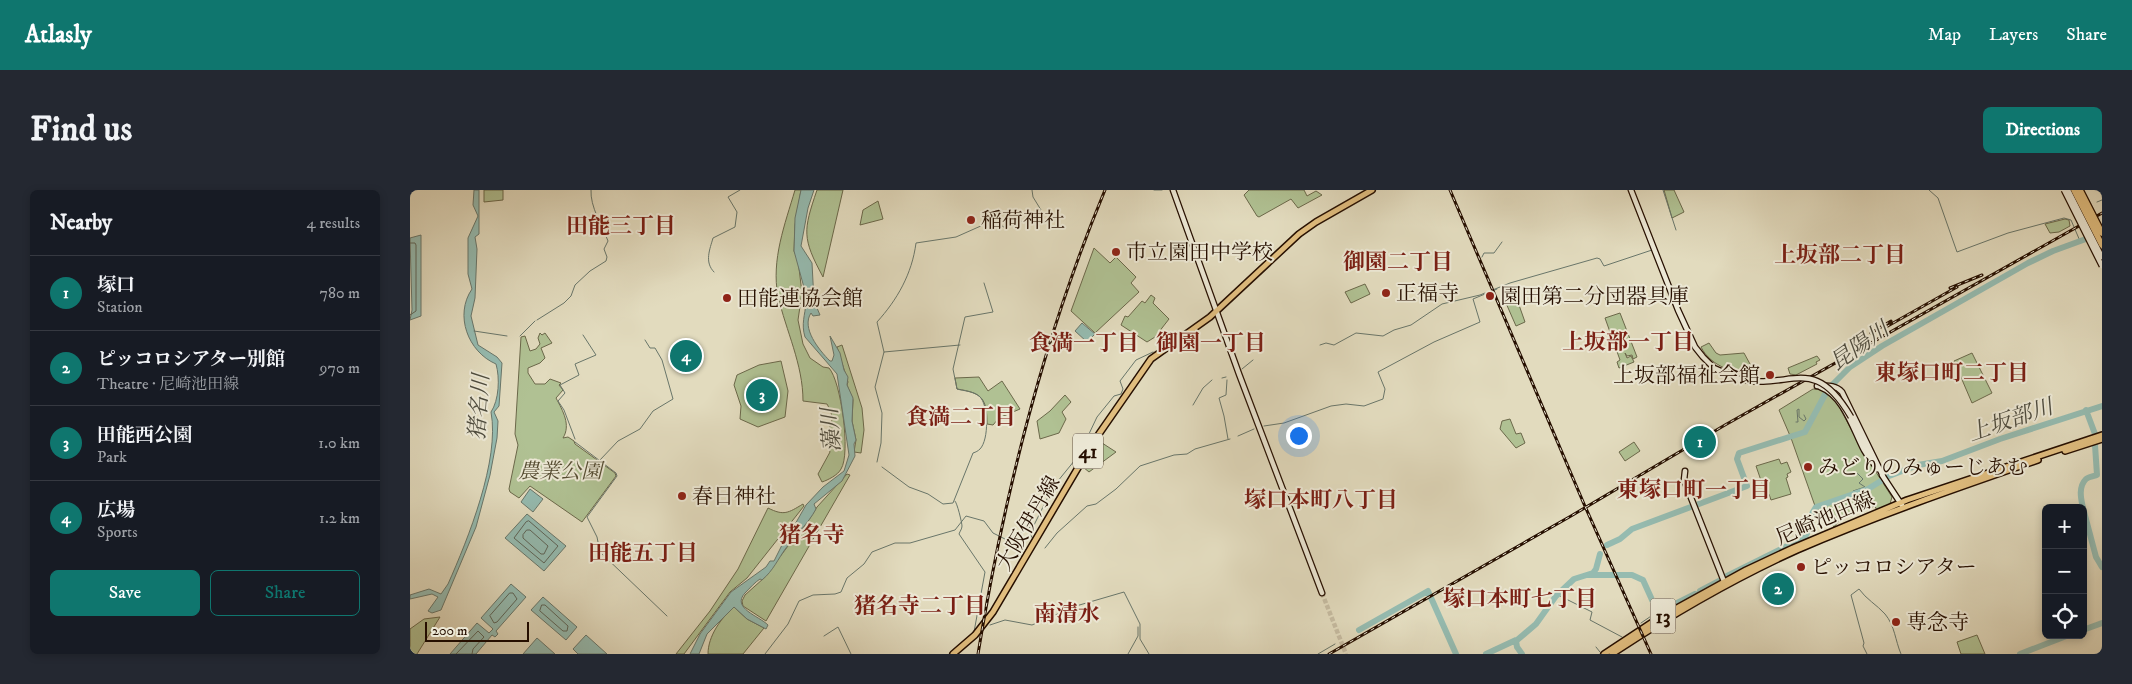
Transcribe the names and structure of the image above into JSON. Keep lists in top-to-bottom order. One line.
{"streets":{"main road":["41","尼崎池田線","大阪伊丹線","13"]},"districts":["田能三丁目","上坂部二丁目","御園二丁目","上坂部一丁目","食満一丁目","御園一丁目","東塚口町二丁目","食満二丁目","東塚口町一丁目","塚口本町八丁目","猪名寺","田能五丁目","塚口本町七丁目","猪名寺二丁目","南清水"],"water":["昆陽川","猪名川","上坂部川","藻川"],"parks":["農業公園"],"places":["稲荷神社","市立園田中学校","正福寺","園田第二分団器具庫","田能連協会館","上坂部福祉会館","みどりのみゅーじあむ","春日神社","ピッコロシアター","専念寺"],"scale_bar":"200 m","page":{"header":"Atlasly","nav":["Map","Layers","Share"],"buttons":["Directions",["Save","Share"]],"title":"Find us","heading":["Nearby","4 results"],"list":[{"mark":"1","name":"塚口","note":"Station","value":"780 m"},{"mark":"2","name":"ピッコロシアター別館","note":"Theatre · 尼崎池田線","value":"970 m"},{"mark":"3","name":"田能西公園","note":"Park","value":"1.0 km"},{"mark":"4","name":"広場","note":"Sports","value":"1.2 km"}],"pins":["4","3","1","2"],"map_buttons":["+","−"],"scale":"200 m"}}
